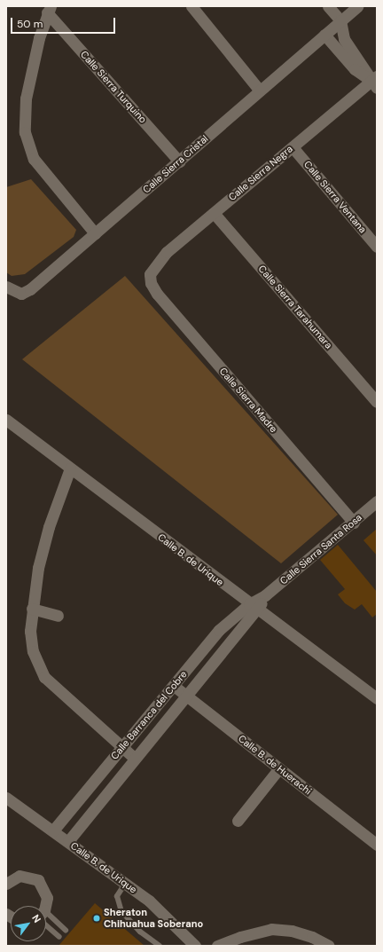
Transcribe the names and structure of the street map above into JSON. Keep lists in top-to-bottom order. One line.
{"streets":{"street":["Calle Sierra Turquino","Calle Sierra Cristal","Calle Sierra Negra","Calle Sierra Ventana","Calle Sierra Tarahumara","Calle Sierra Madre","Calle Sierra Santa Rosa","Calle B. de Urique","Calle Barranca del Cobre","Calle B. de Huerachi"]},"crossings":[["Calle Sierra Turquino","Calle Sierra Cristal"],["Calle Sierra Negra","Calle Sierra Ventana"],["Calle Sierra Negra","Calle Sierra Tarahumara"],["Calle Sierra Negra","Calle Sierra Madre"],["Calle Sierra Madre","Calle Sierra Santa Rosa"],["Calle Sierra Santa Rosa","Calle B. de Urique"],["Calle Sierra Santa Rosa","Calle Barranca del Cobre"],["Calle B. de Urique","Calle Barranca del Cobre"],["Calle Barranca del Cobre","Calle B. de Huerachi"]],"places":["Sheraton Chihuahua Soberano"],"scale_bar":"50 m","north":"top right"}
